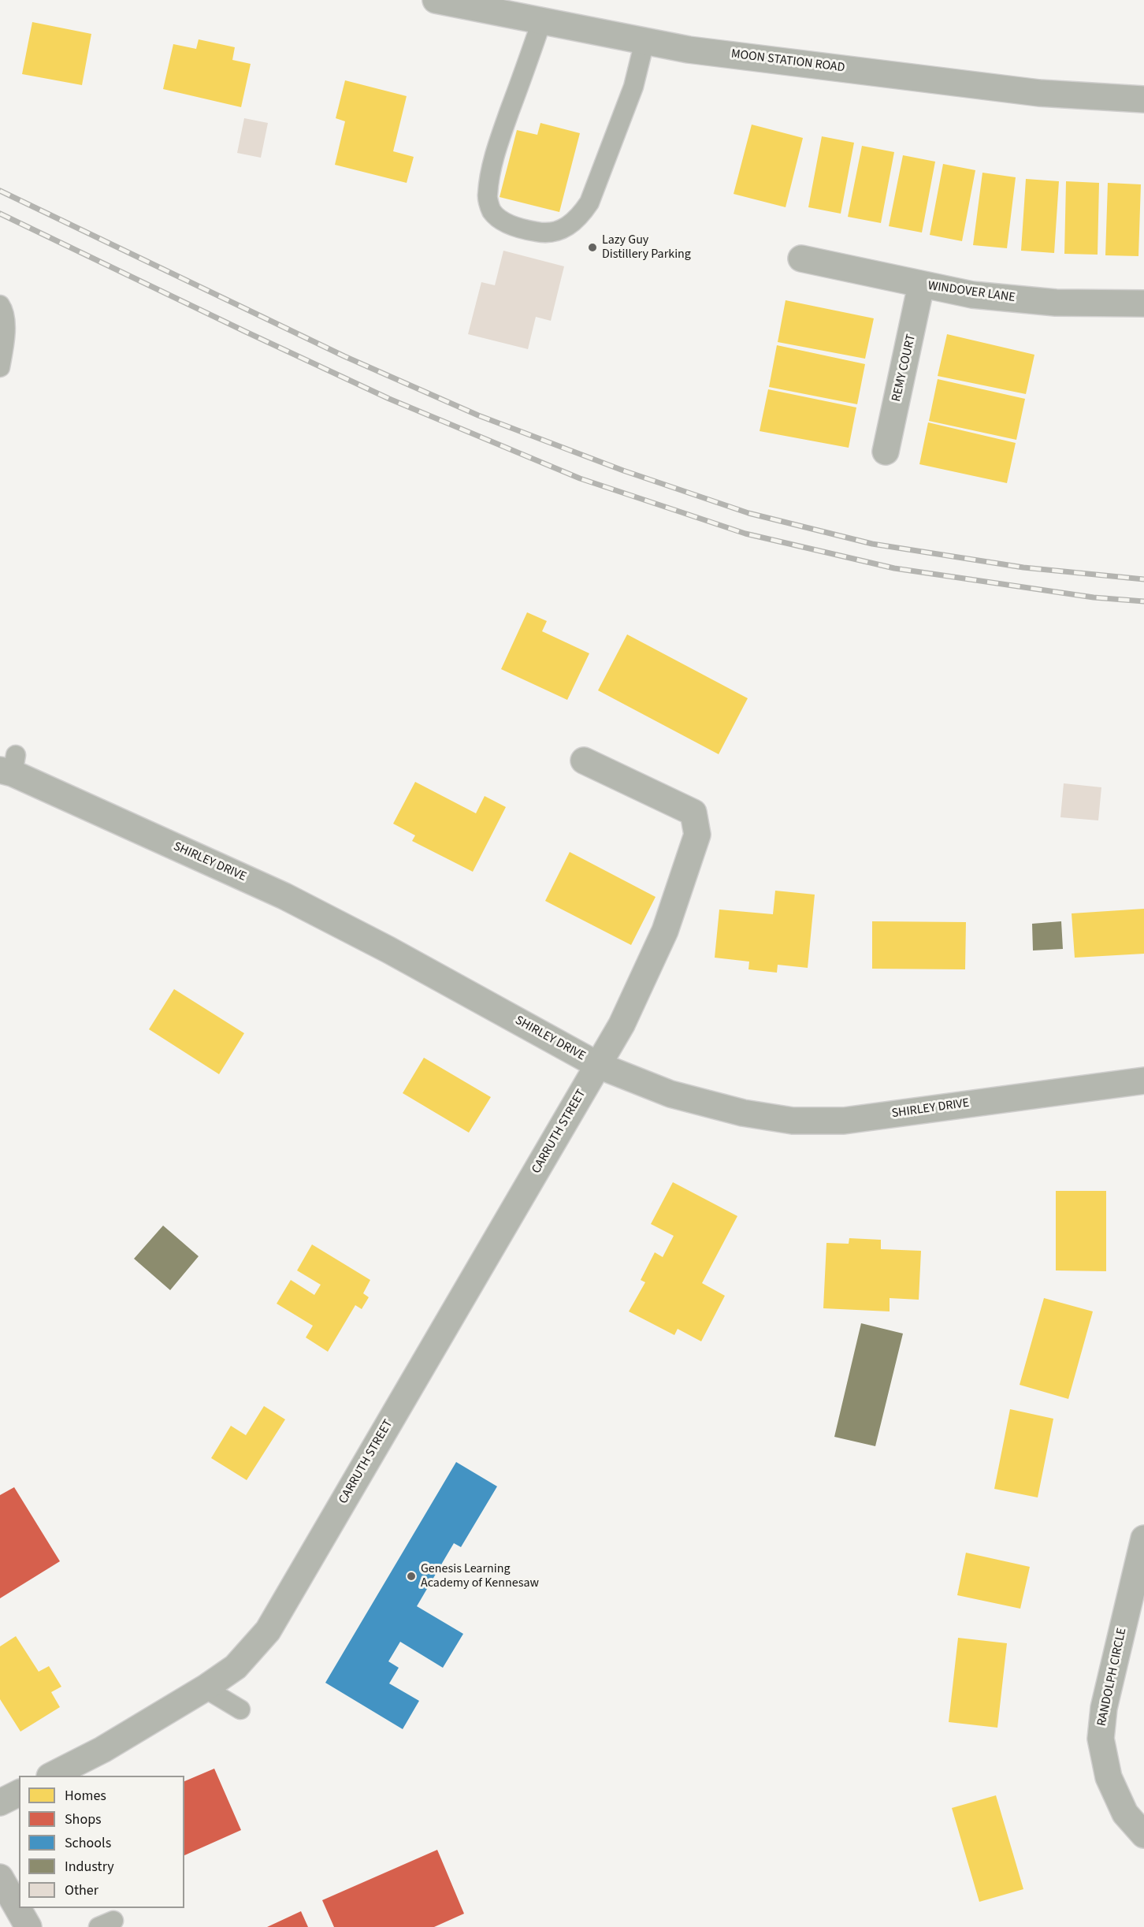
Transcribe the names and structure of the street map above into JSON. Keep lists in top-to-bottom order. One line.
{"streets":{"street":["MOON STATION ROAD","WINDOVER LANE","REMY COURT","SHIRLEY DRIVE","CARRUTH STREET","RANDOLPH CIRCLE"]},"crossings":[["WINDOVER LANE","REMY COURT"],["SHIRLEY DRIVE","CARRUTH STREET"]],"places":["Lazy Guy Distillery Parking","Genesis Learning Academy of Kennesaw"],"legend":["Homes","Shops","Schools","Industry","Other"]}
